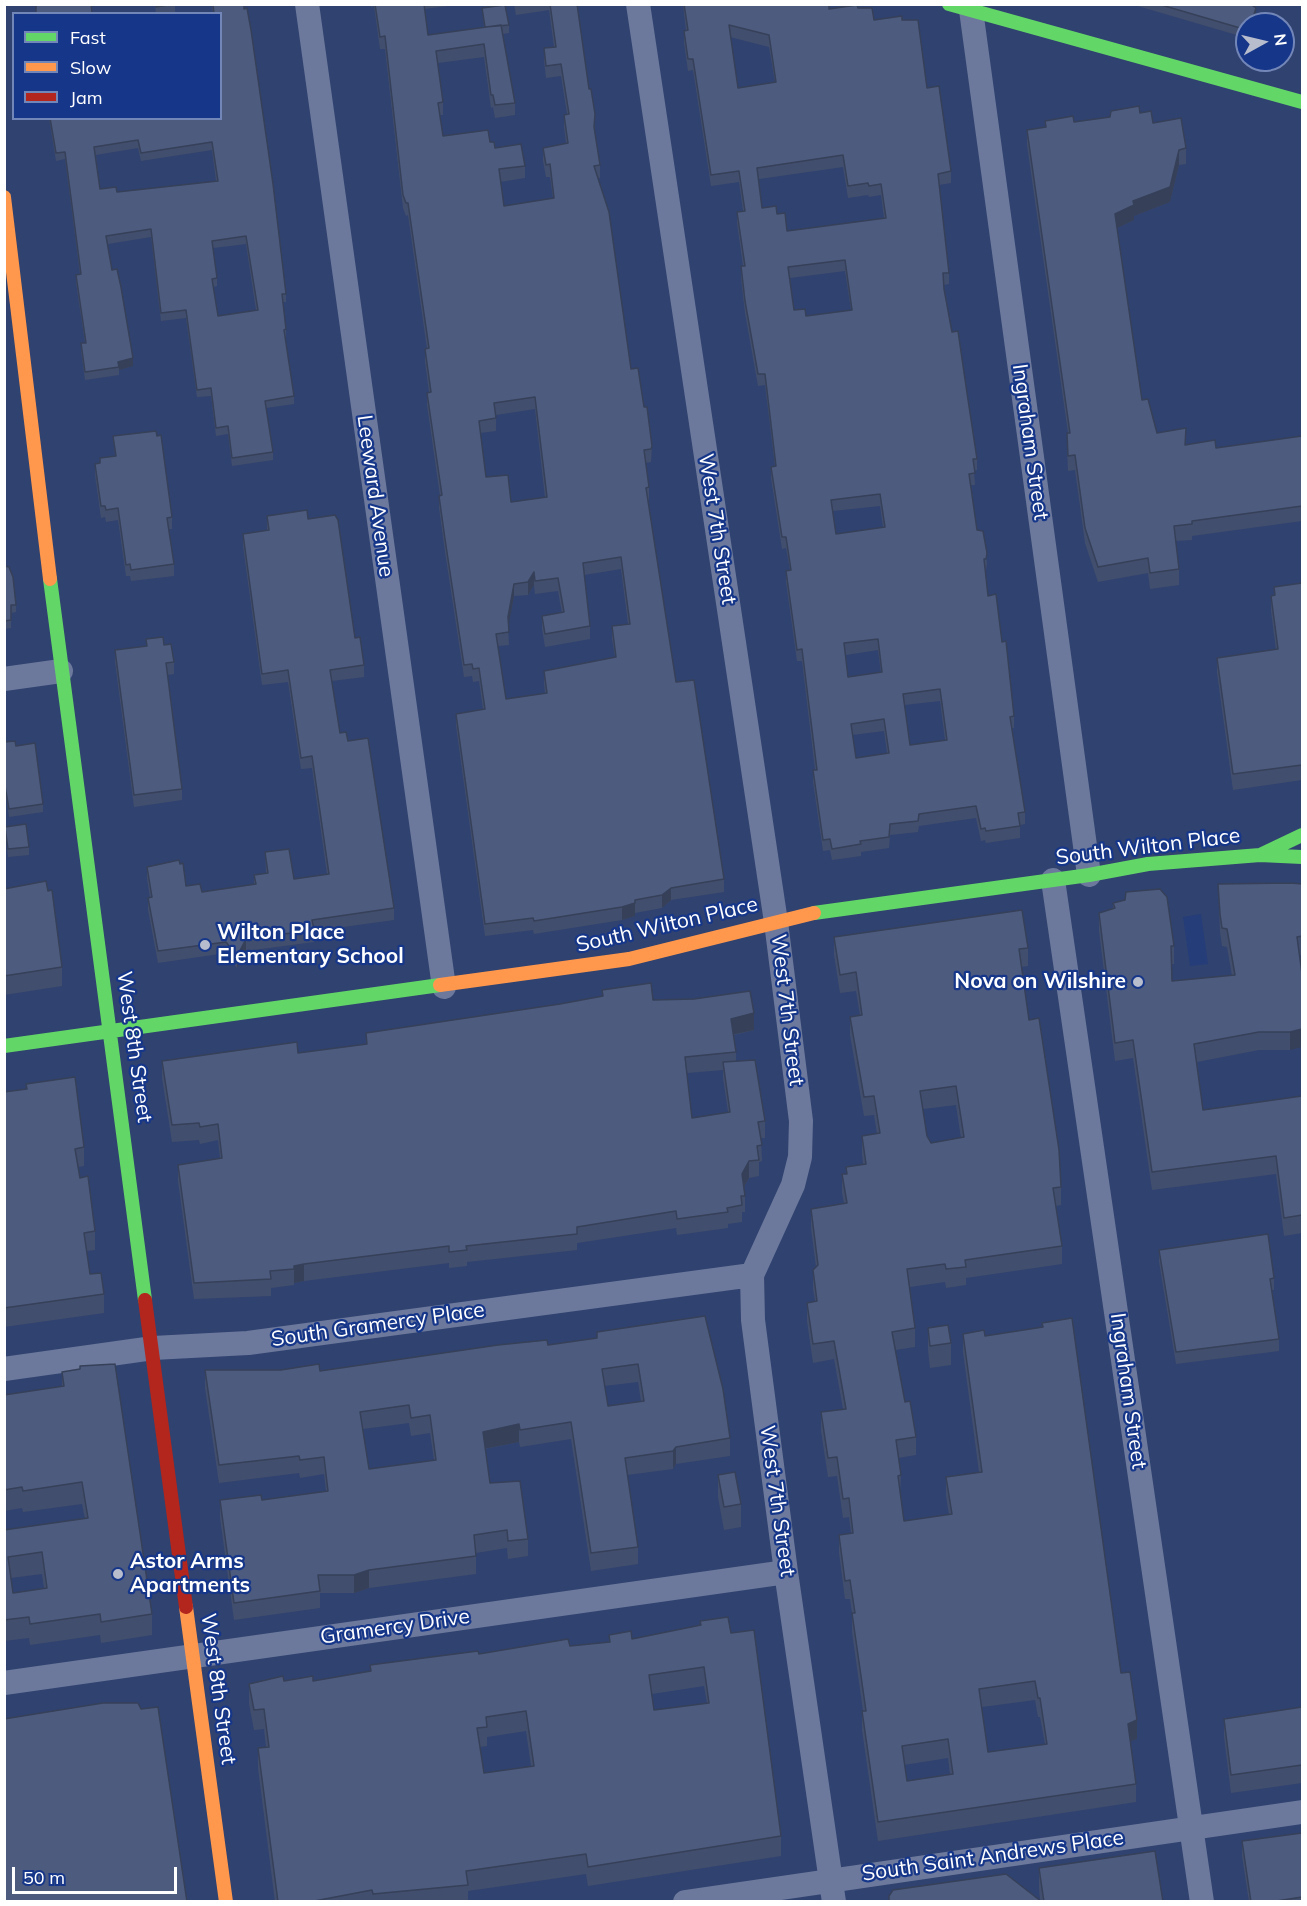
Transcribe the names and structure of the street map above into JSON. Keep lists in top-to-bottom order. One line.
{"streets":{"main road":["South Wilton Place","West 8th Street"],"street":["Ingraham Street","Leeward Avenue","West 7th Street","South Gramercy Place","Gramercy Drive","South Saint Andrews Place"]},"crossings":[["Ingraham Street","South Wilton Place"],["Ingraham Street","South Saint Andrews Place"],["Leeward Avenue","South Wilton Place"],["West 7th Street","South Wilton Place"],["West 7th Street","South Gramercy Place"],["West 7th Street","Gramercy Drive"],["West 7th Street","South Saint Andrews Place"],["South Wilton Place","West 8th Street"],["West 8th Street","South Gramercy Place"],["West 8th Street","Gramercy Drive"]],"places":["Wilton Place Elementary School","Nova on Wilshire","Astor Arms Apartments"],"legend":["Fast","Slow","Jam"],"scale_bar":"50 m","north":"right"}
